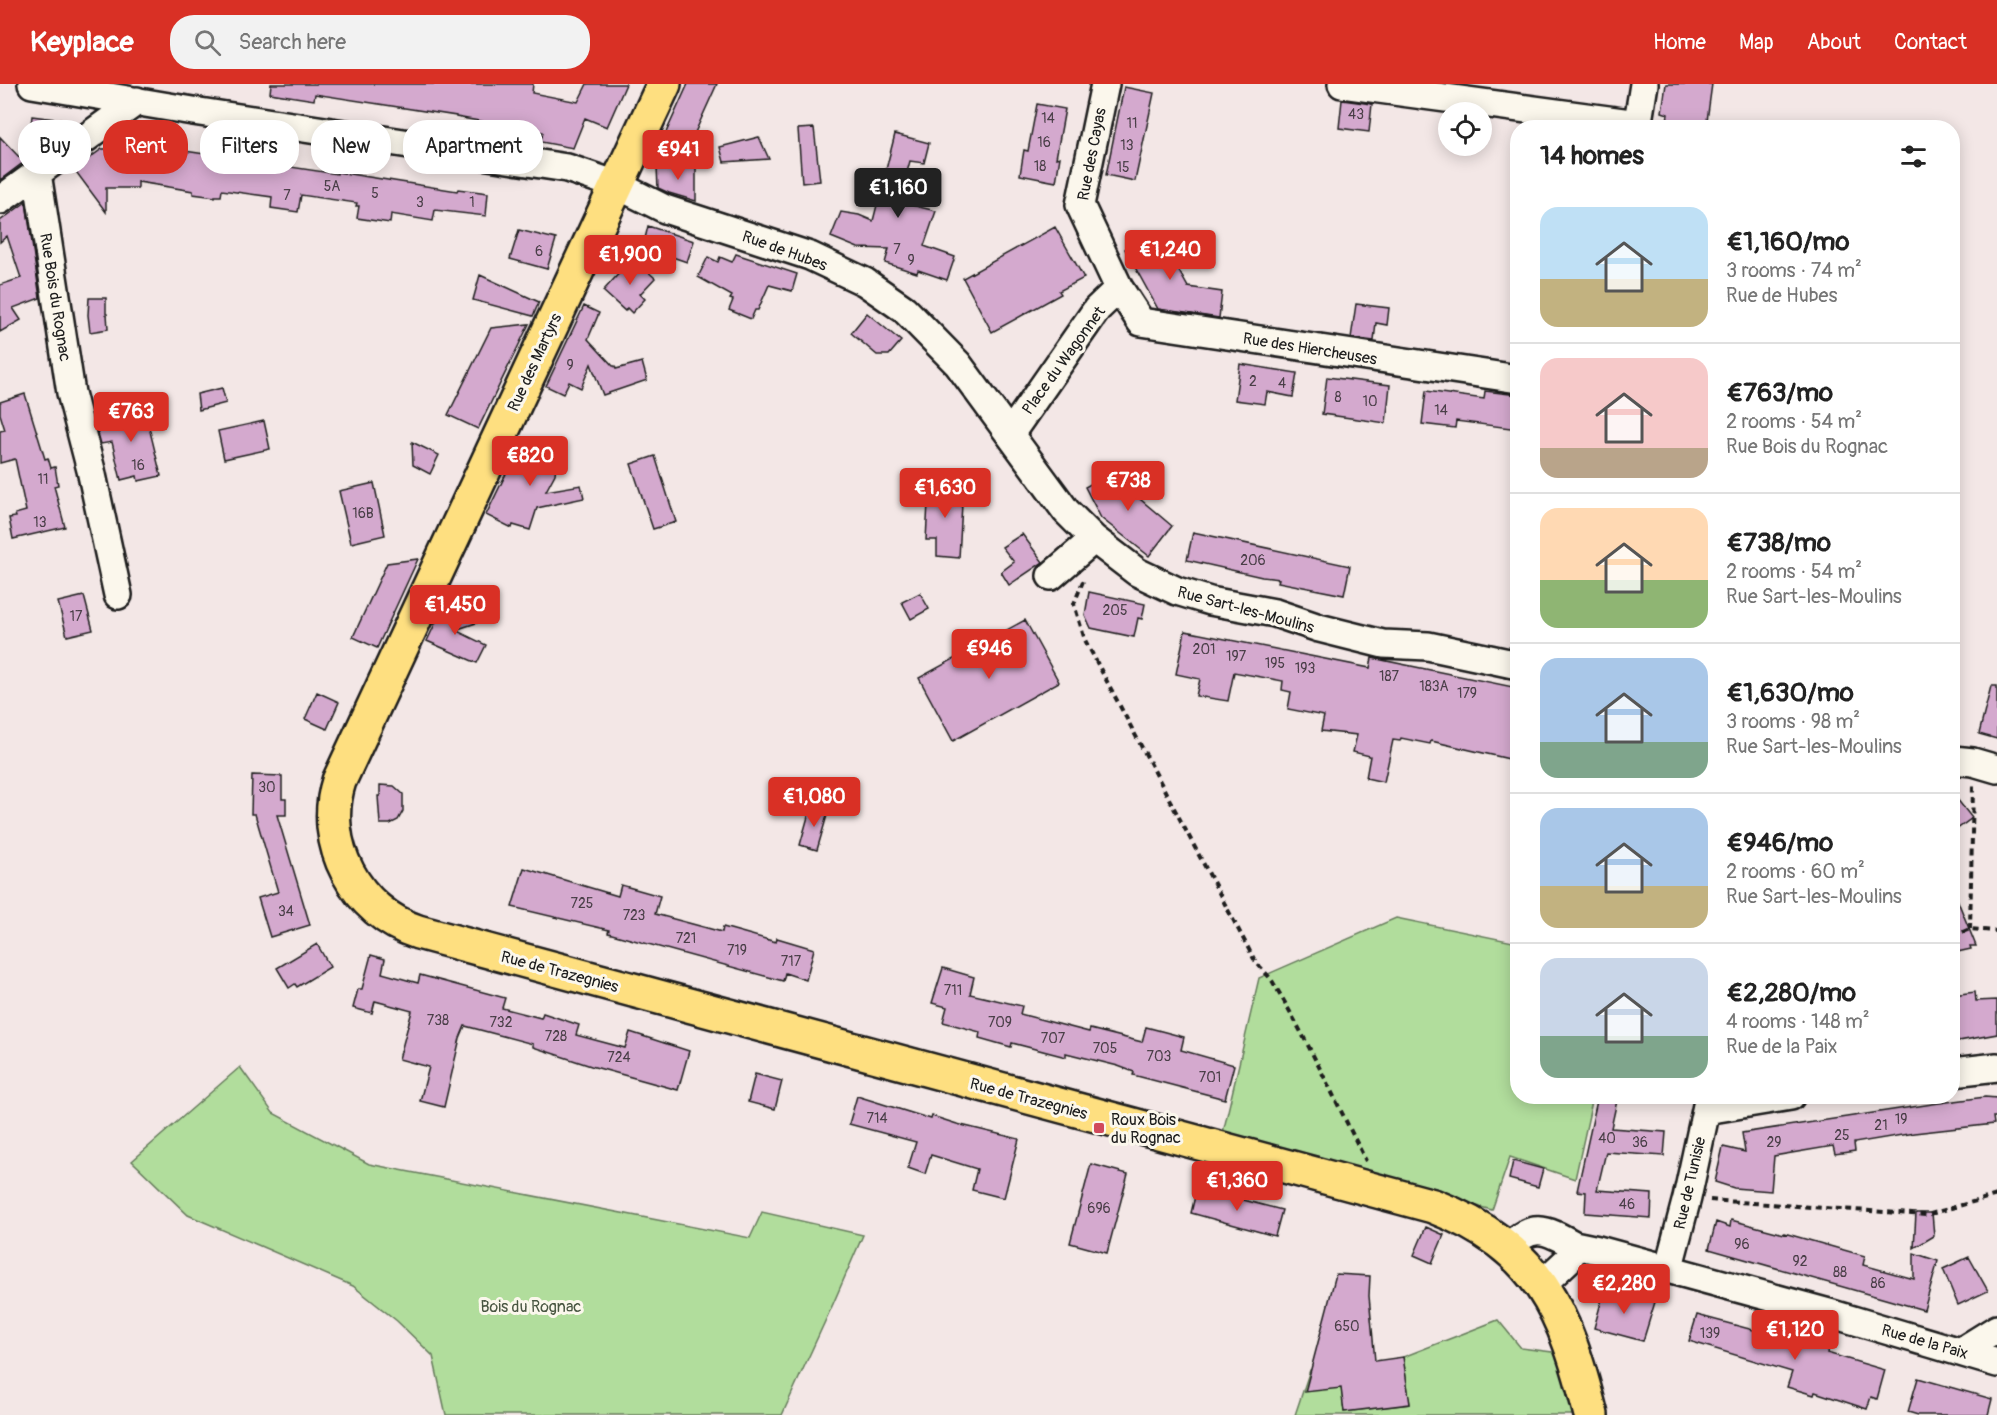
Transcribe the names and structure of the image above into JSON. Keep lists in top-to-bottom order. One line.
{"streets":{"main road":["Rue des Martyrs","Rue de Trazegnies"],"street":["Rue des Cayas","Rue de Hubes","Rue Bois du Rognac","Rue des Hiercheuses","Place du Wagonnet","Rue Sart-les-Moulins","Rue de Tunisie","Rue de la Paix"]},"crossings":[["Rue des Cayas","Rue des Hiercheuses"],["Rue des Cayas","Place du Wagonnet"],["Rue de Hubes","Rue des Martyrs"],["Rue de Hubes","Rue Sart-les-Moulins"],["Rue des Hiercheuses","Place du Wagonnet"],["Place du Wagonnet","Rue Sart-les-Moulins"],["Rue des Martyrs","Rue de Trazegnies"],["Rue de Trazegnies","Rue de la Paix"],["Rue de Tunisie","Rue de la Paix"]],"parks":["Bois du Rognac"],"places":{"transit":["Roux Bois du Rognac"]},"house_numbers":["43","14","11","16","13","18","15","5A","5","7","3","1","7","6","9","9","2","4","8","10","14","16","11","16B","13","206","205","17","201","197","195","193","187","183A","179","30","725","34","723","721","719","717","711","738","732","709","728","707","705","703","724","701","714","19","21","25","40","36","29","46","696","96","92","88","86","650","139"],"page":{"header":"Keyplace","search":"Search here","nav":["Home","Map","About","Contact"],"chip":["Buy","Rent","Filters","New","Apartment"],"heading":"14 homes","price":["€941","€1,160","€1,240","€1,900","€763","€820","€738","€1,630","€1,450","€946","€1,080","€1,360","€2,280","€1,120"],"list":[{"name":"€1,160/mo","note":"3 rooms · 74 m² · Rue de Hubes"},{"name":"€763/mo","note":"2 rooms · 54 m² · Rue Bois du Rognac"},{"name":"€738/mo","note":"2 rooms · 54 m² · Rue Sart-les-Moulins"},{"name":"€1,630/mo","note":"3 rooms · 98 m² · Rue Sart-les-Moulins"},{"name":"€946/mo","note":"2 rooms · 60 m² · Rue Sart-les-Moulins"},{"name":"€2,280/mo","note":"4 rooms · 148 m² · Rue de la Paix"}]}}
